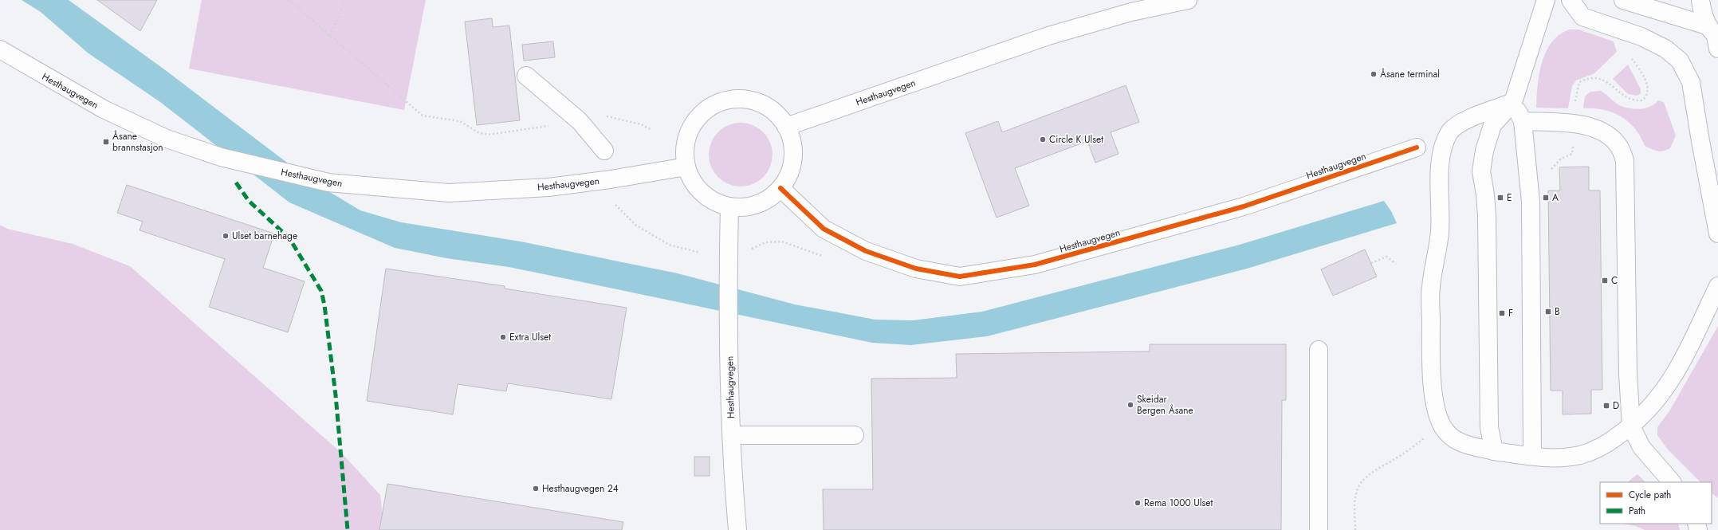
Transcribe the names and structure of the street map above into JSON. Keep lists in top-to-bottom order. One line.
{"streets":{"main road":["Hesthaugvegen"]},"places":{"other":["Åsane terminal","Circle K Ulset","Ulset barnehage","Extra Ulset","Skeidar Bergen Åsane","Hesthaugvegen 24","Rema 1000 Ulset"],"transit":["Åsane brannstasjon","E","A","C","B","F","D"]},"legend":["Cycle path","Path"]}
